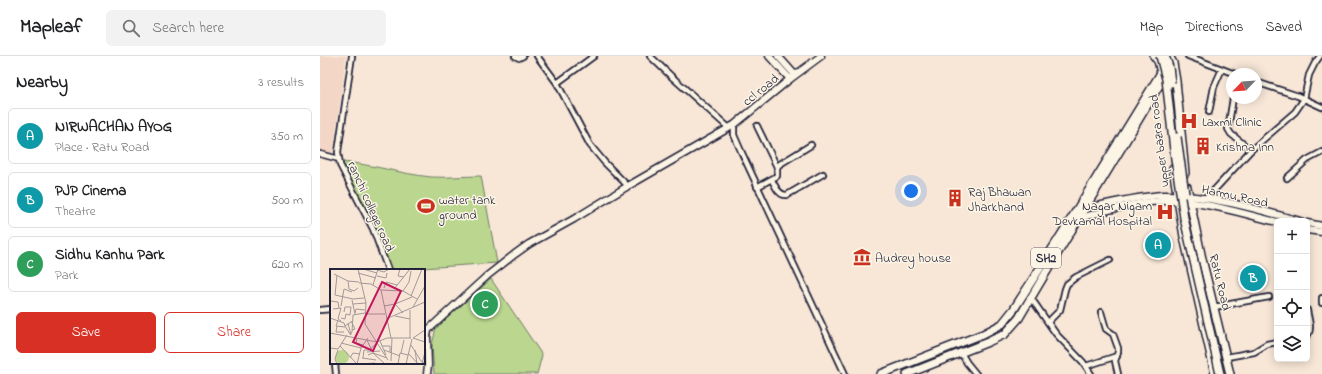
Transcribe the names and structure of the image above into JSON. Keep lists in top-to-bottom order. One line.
{"streets":{"main road":["upper bazra road","SH2","Ratu Road"],"street":["ccl road","Harmu Road","ranchi college road"]},"crossings":[["upper bazra road","Harmu Road"],["upper bazra road","SH2"],["upper bazra road","Ratu Road"],["Harmu Road","Ratu Road"]],"places":{"hospital":["Laxmi Clinic","Nagar Nigam Devkamal Hospital"],"building":["Krishna Inn","Raj Bhawan Jharkhand"],"sports":["water tank ground"],"museum":["Audrey house"]},"north":"bottom left","page":{"header":"Mapleaf","search":"Search here","nav":["Map","Directions","Saved"],"heading":["Nearby","3 results"],"list":[{"mark":"A","name":"NIRWACHAN AYOG","note":"Place · Ratu Road","value":"350 m"},{"mark":"B","name":"PJP Cinema","note":"Theatre","value":"500 m"},{"mark":"C","name":"Sidhu Kanhu Park","note":"Park","value":"620 m"}],"map_buttons":["+","−"],"pins":["A","B","C"],"buttons":["Save","Share"]}}
